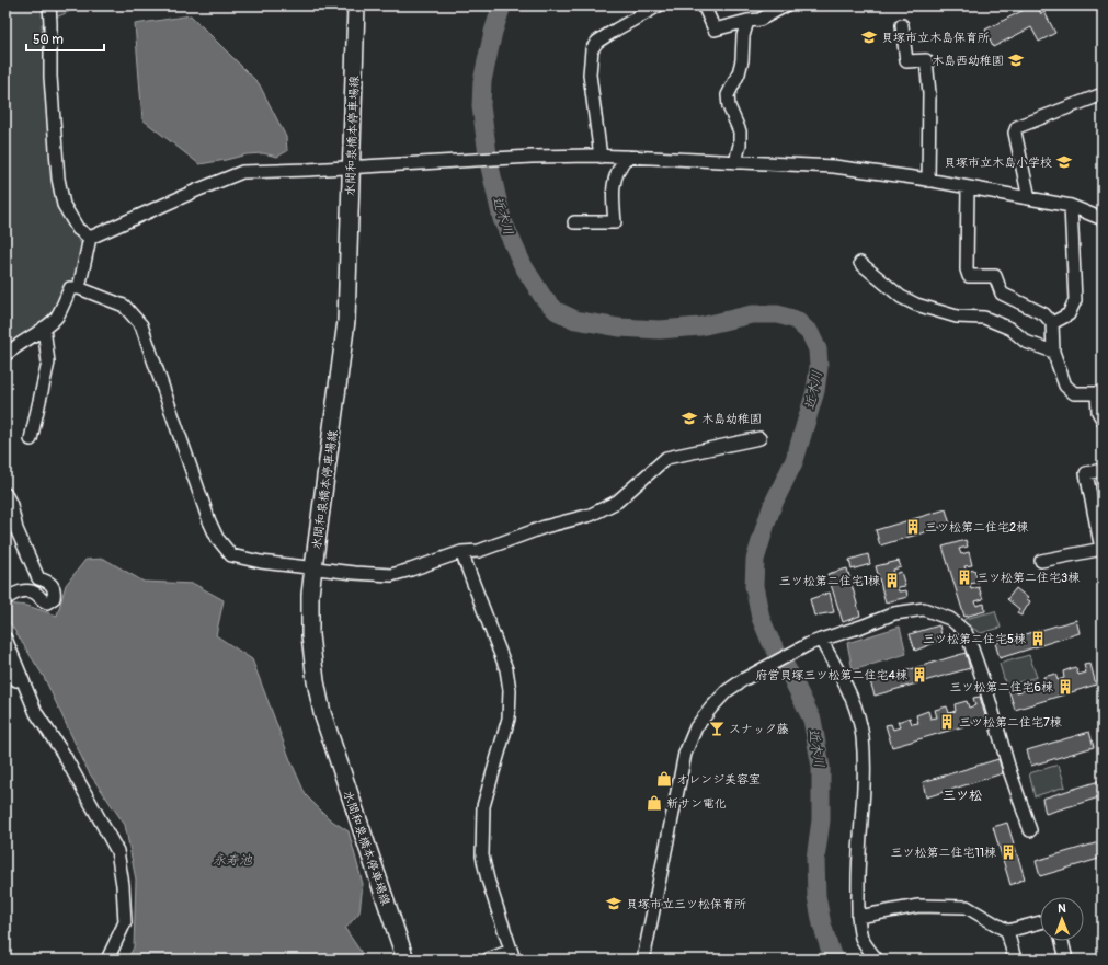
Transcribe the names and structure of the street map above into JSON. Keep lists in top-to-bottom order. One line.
{"streets":{"main road":["水間和泉橋本停車場線"]},"districts":["三ツ松"],"water":["近木川","永寿池"],"places":{"school or university":["貝塚市立木島保育所","木島西幼稚園","貝塚市立木島小学校","木島幼稚園","貝塚市立三ツ松保育所"],"building":["三ツ松第二住宅2棟","三ツ松第二住宅3棟","三ツ松第二住宅1棟","三ツ松第二住宅5棟","府営貝塚三ツ松第二住宅4棟","三ツ松第二住宅6棟","三ツ松第二住宅7棟","三ツ松第二住宅11棟"],"bar":["スナック藤"],"shop":["オレンジ美容室","新サン電化"]},"scale_bar":"50 m","north":"top"}
